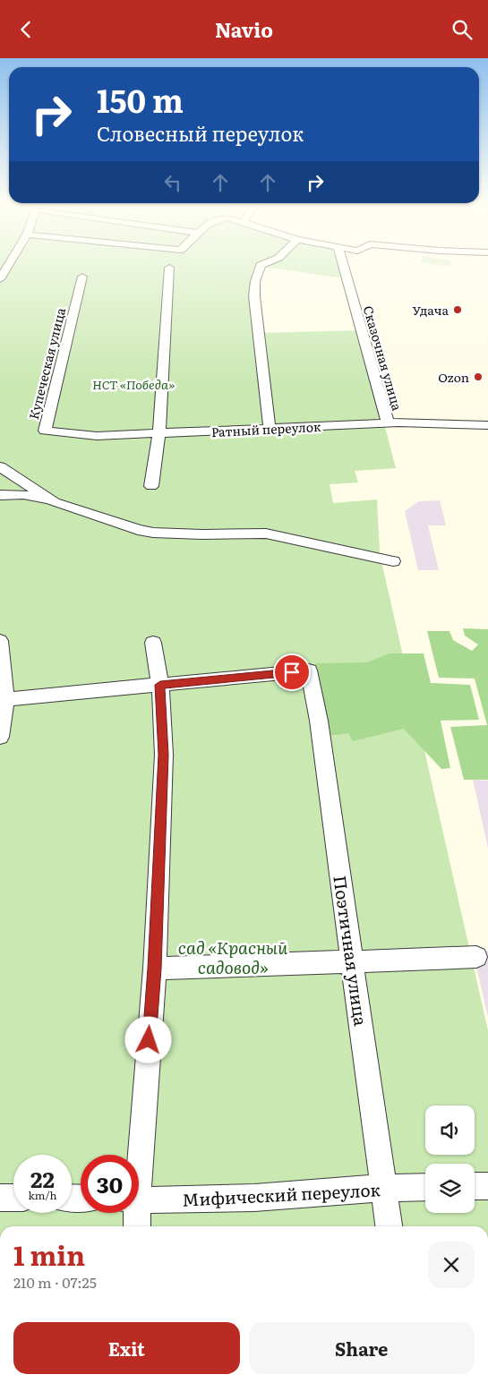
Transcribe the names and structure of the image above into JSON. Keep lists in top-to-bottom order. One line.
{"streets":{"street":["Сказочная улица","Купеческая улица","Ратный переулок","Поэтичная улица","Мифический переулок"]},"crossings":[["Сказочная улица","Ратный переулок"],["Купеческая улица","Ратный переулок"],["Поэтичная улица","Мифический переулок"]],"parks":["НСТ «Победа»","сад «Красный садовод»"],"places":["Удача","Ozon"],"page":{"header":"Navio","turn":["150 m","Словесный переулок"],"speed":"22 km/h","limit":"30","heading":["1 min","210 m · 07:25"],"buttons":["Exit","Share"]}}
